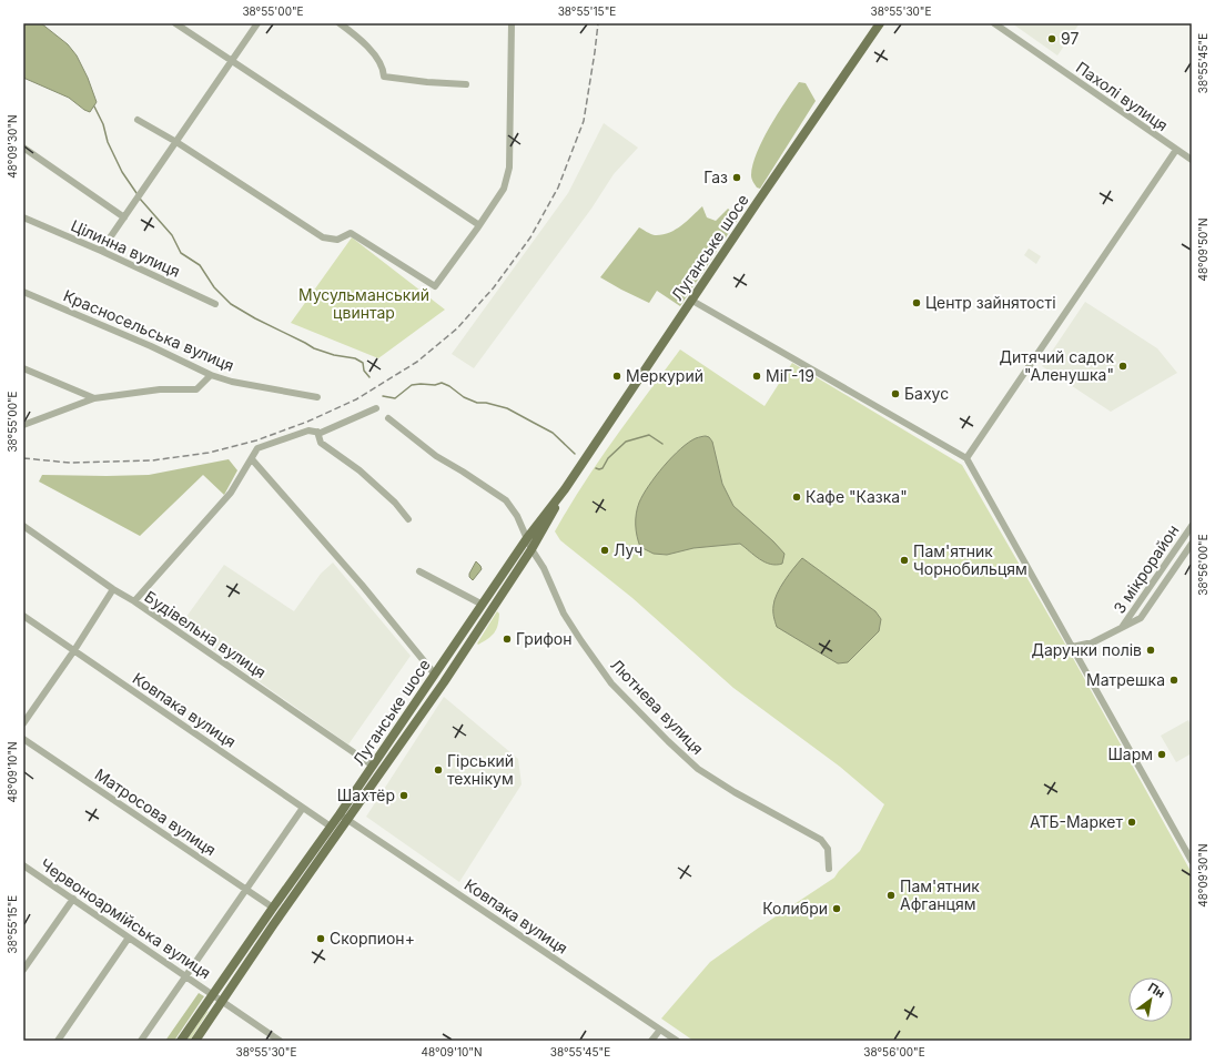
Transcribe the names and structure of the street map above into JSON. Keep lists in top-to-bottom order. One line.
{"streets":{"main road":["Луганське шосе"],"street":["Пахолі вулиця","Цілинна вулиця","Красносельська вулиця","3 мікрорайон","Будівельна вулиця","Лютнева вулиця","Ковпака вулиця","Матросова вулиця","Червоноармійська вулиця"]},"crossings":[["Луганське шосе","Будівельна вулиця"],["Луганське шосе","Лютнева вулиця"],["Луганське шосе","Ковпака вулиця"],["Луганське шосе","Матросова вулиця"],["Луганське шосе","Червоноармійська вулиця"]],"parks":["Мусульманський цвинтар"],"places":["97","Газ","Центр зайнятості","Дитячий садок \"Аленушка\"","Меркурий","МіГ-19","Бахус","Кафе \"Казка\"","Луч","Пам'ятник Чорнобильцям","Грифон","Дарунки полів","Матрешка","Шарм","Гірський технікум","Шахтёр","АТБ-Маркет","Пам'ятник Афганцям","Колибри","Скорпион+"],"north":"top right","coordinates":["38°55'00\"E","38°55'15\"E","38°55'30\"E","38°55'45\"E","48°09'30\"N","48°09'50\"N","38°56'00\"E","48°09'10\"N"]}
